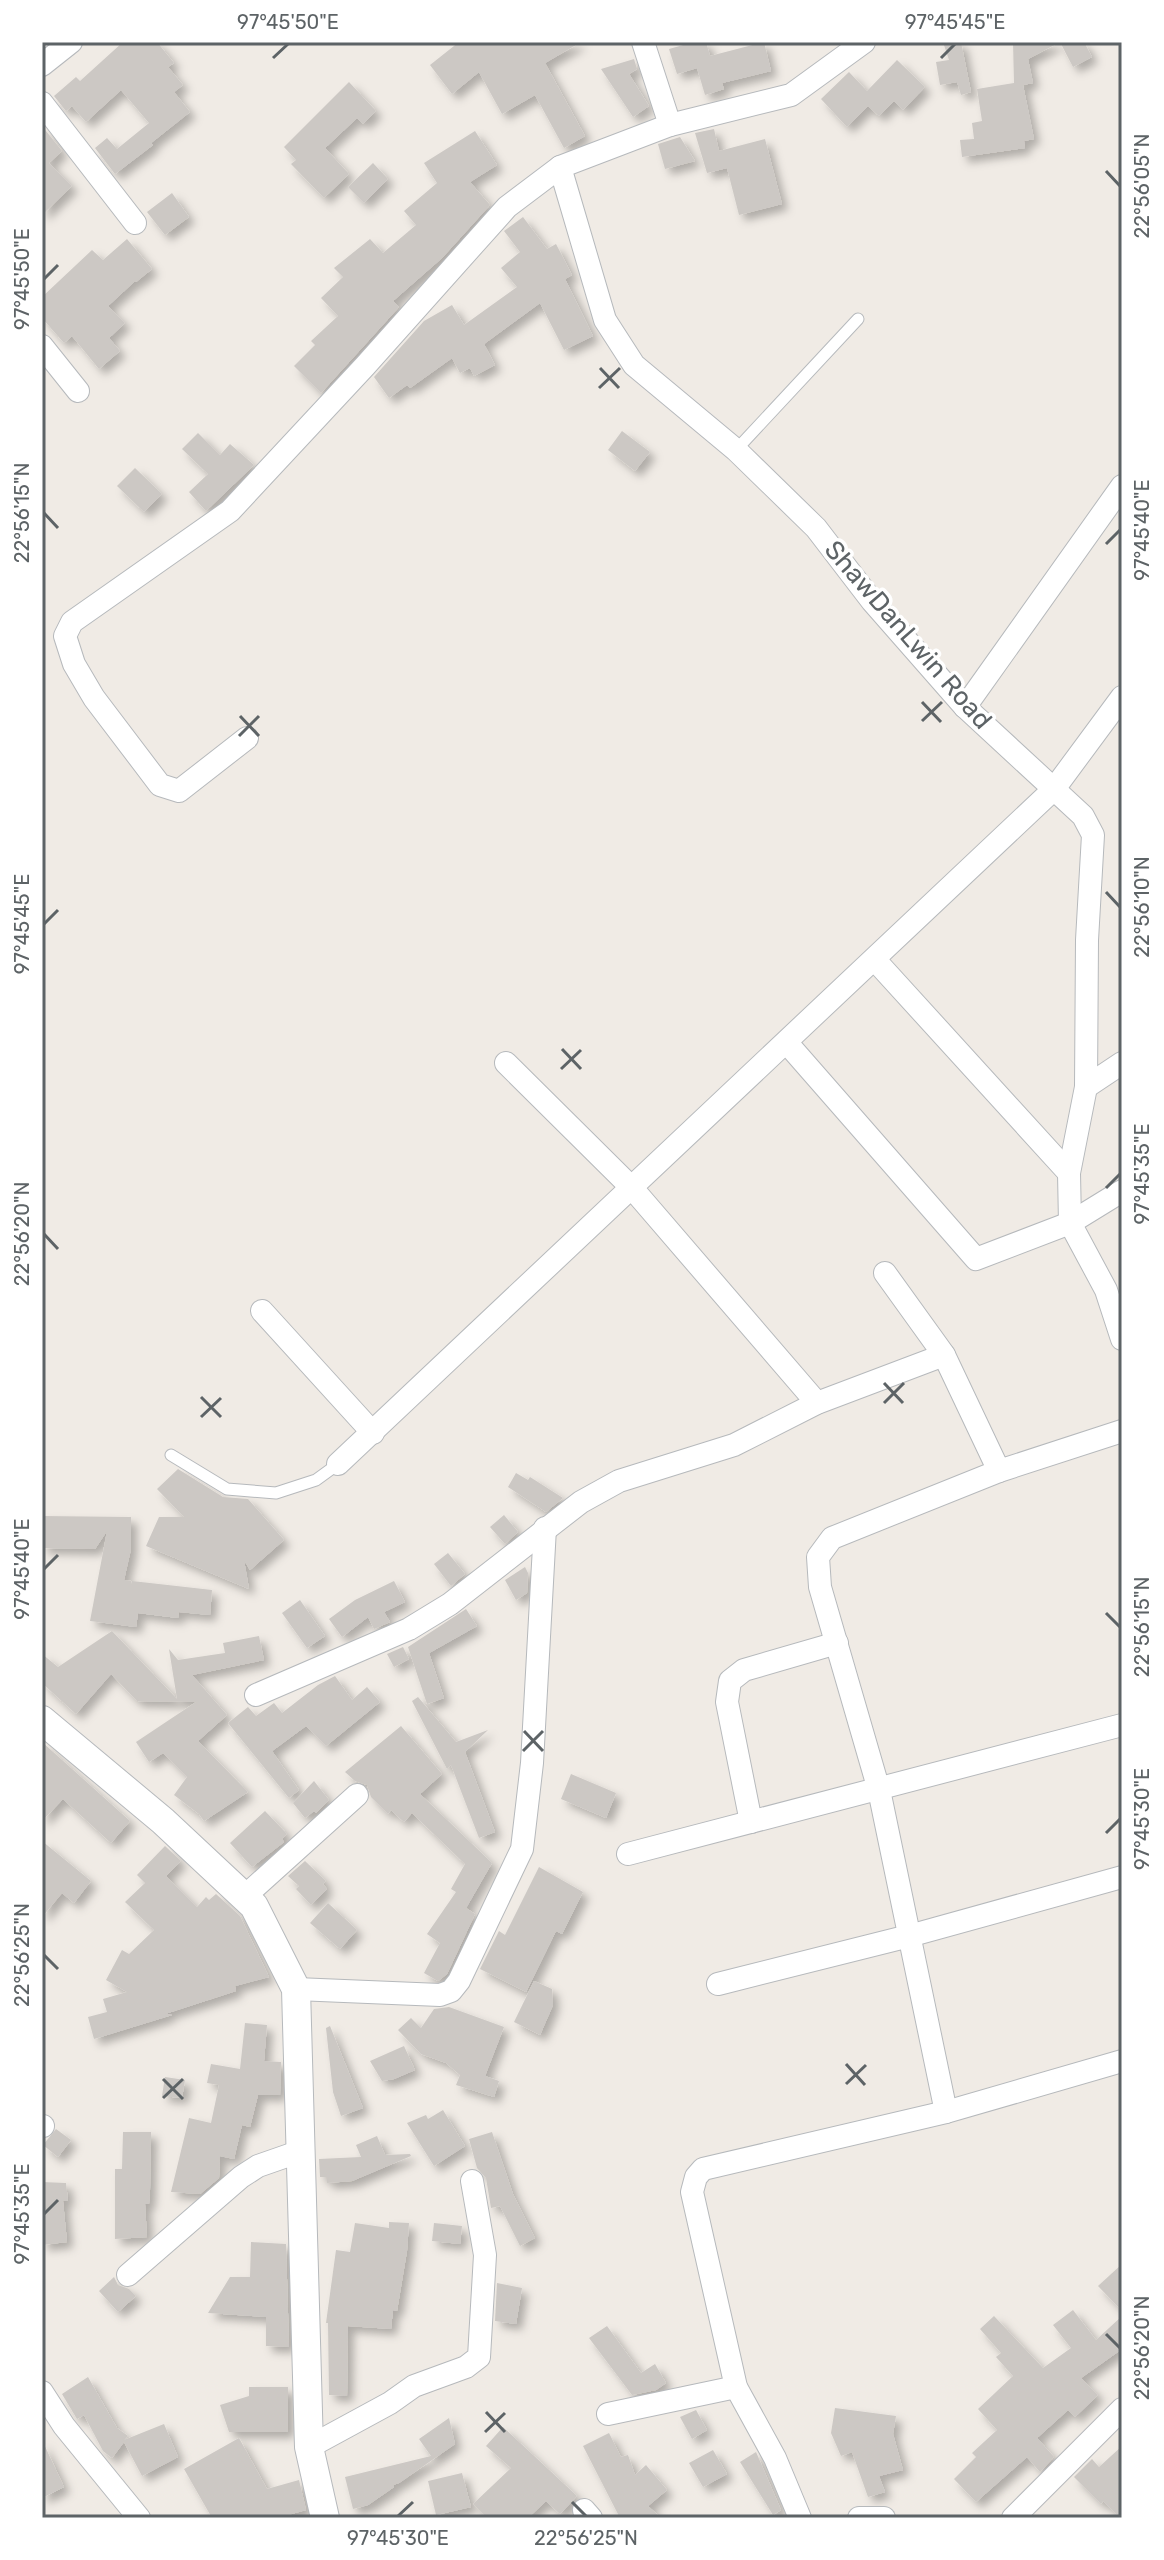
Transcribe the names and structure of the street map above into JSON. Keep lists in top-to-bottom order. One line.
{"streets":{"street":["ShawDanLwin Road"]},"coordinates":["97°45'50\"E","97°45'45\"E","22°56'05\"N","22°56'15\"N","97°45'40\"E","22°56'10\"N","97°45'35\"E","22°56'20\"N","97°45'30\"E","22°56'25\"N"]}
